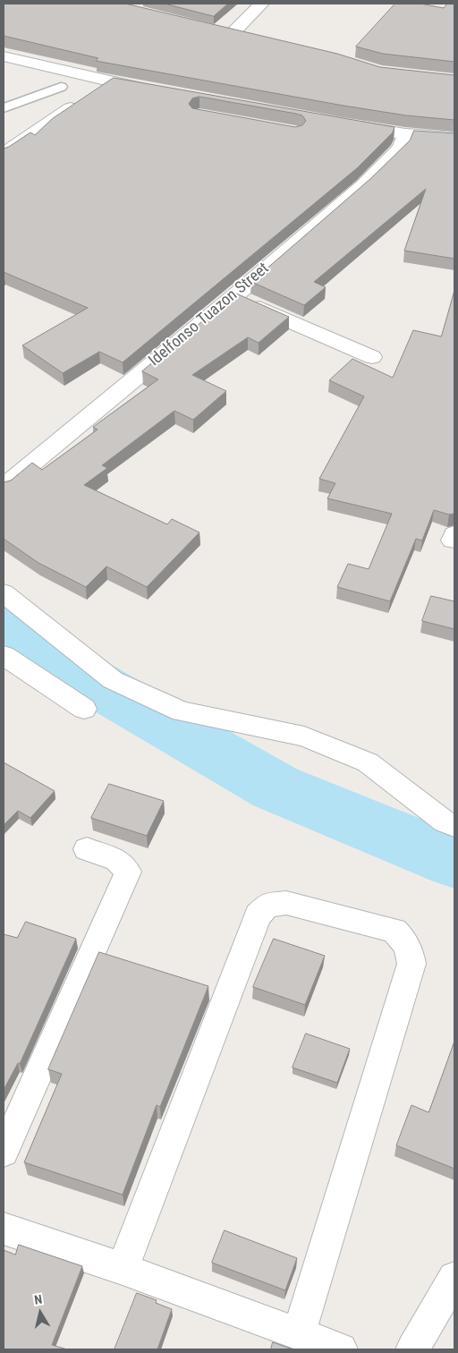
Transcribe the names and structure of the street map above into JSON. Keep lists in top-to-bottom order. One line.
{"streets":{"street":["Idelfonso Tuazon Street"]},"north":"top"}
